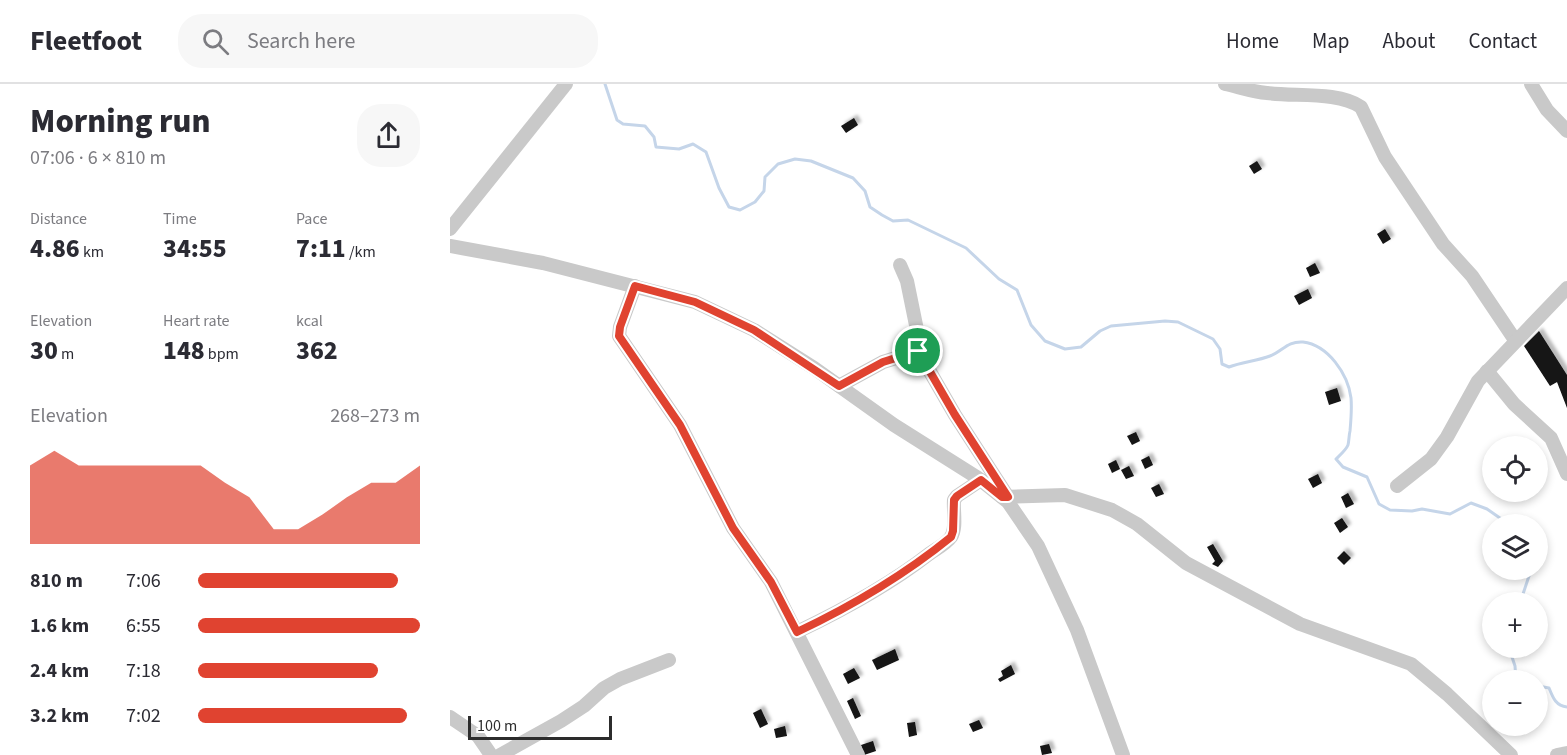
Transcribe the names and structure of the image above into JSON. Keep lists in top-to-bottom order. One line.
{"scale_bar":"100 m","page":{"header":"Fleetfoot","search":"Search here","nav":["Home","Map","About","Contact"],"heading":["Morning run","07:06 · 6 × 810 m"],"stats":[["Distance","4.86 km"],["Time","34:55"],["Pace","7:11 /km"],["Elevation","30 m"],["Heart rate","148 bpm"],["kcal","362"]],"chart":["Elevation","268–273 m"],"map_buttons":["+","−"],"list":[{"name":"810 m","note":"7:06"},{"name":"1.6 km","note":"6:55"},{"name":"2.4 km","note":"7:18"},{"name":"3.2 km","note":"7:02"}],"scale":"100 m"}}
